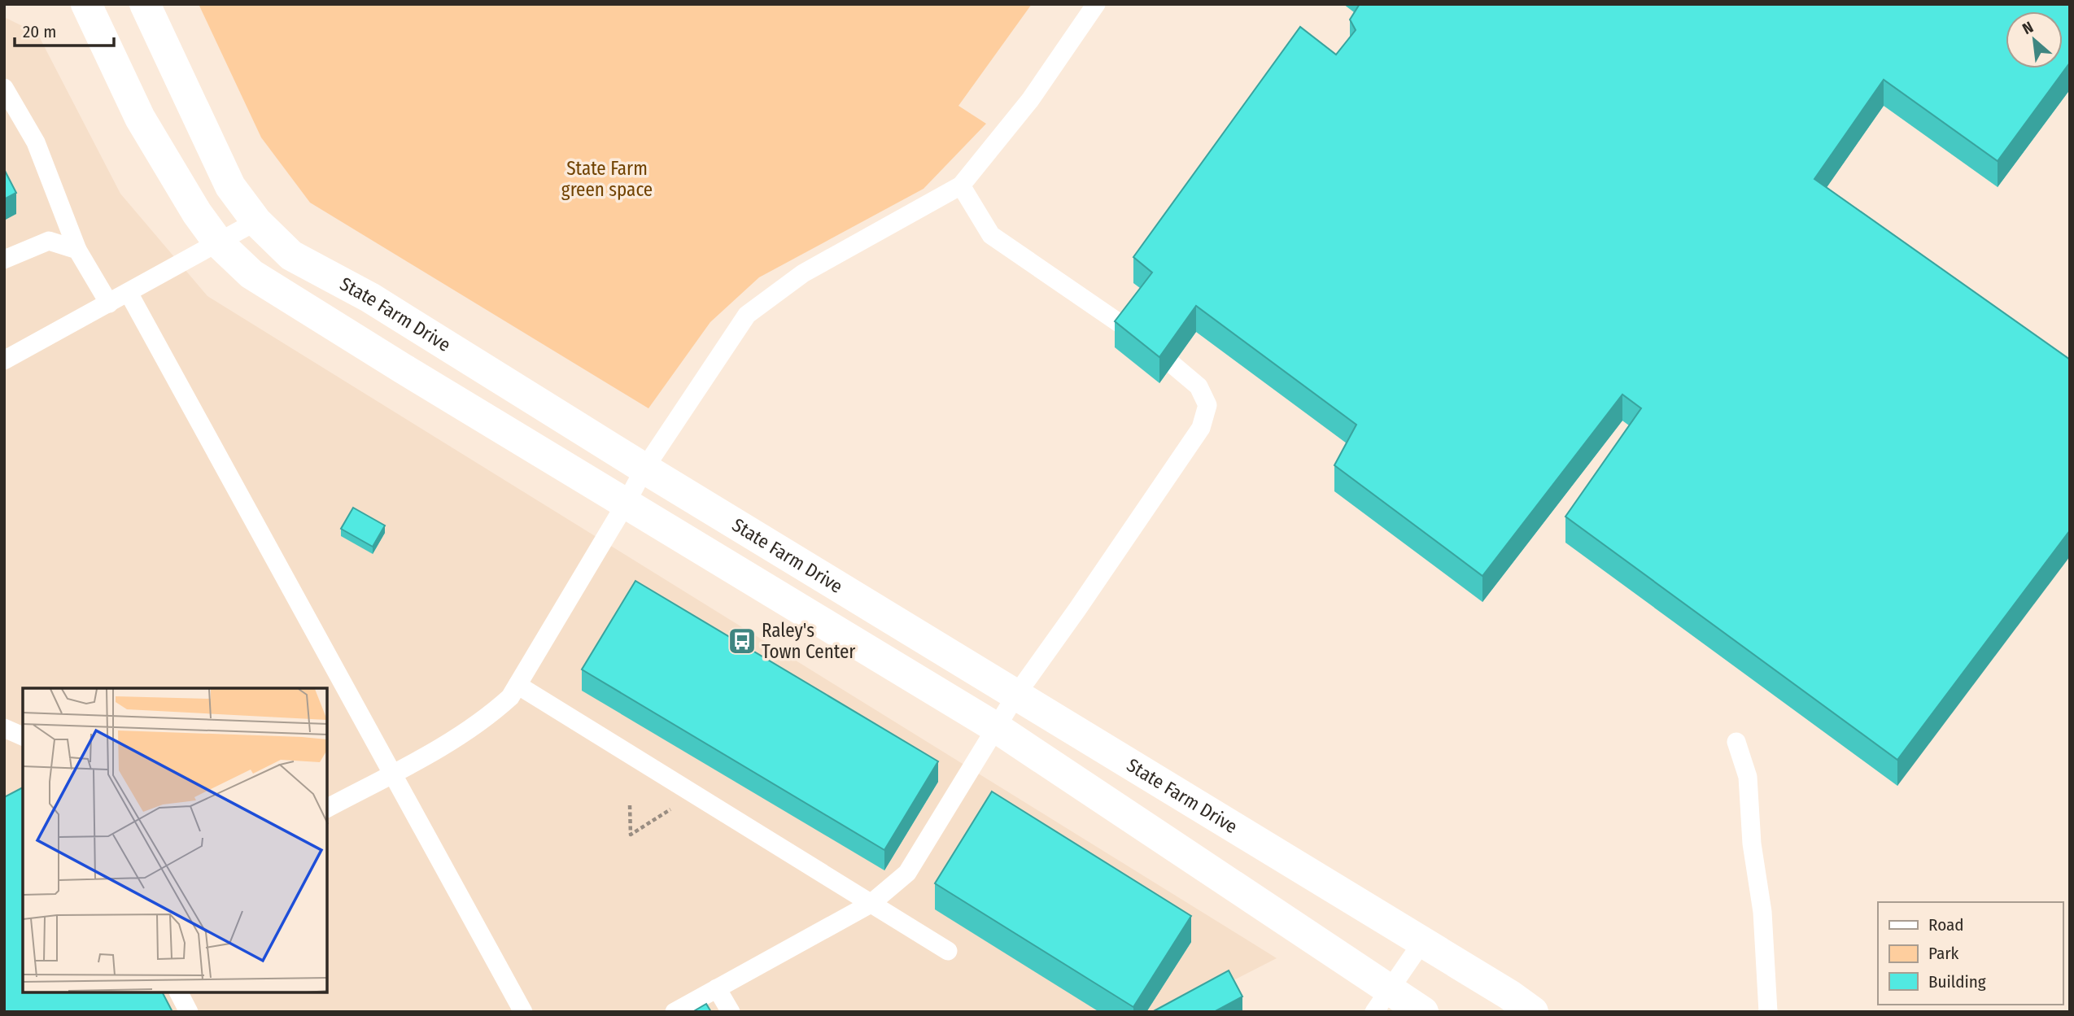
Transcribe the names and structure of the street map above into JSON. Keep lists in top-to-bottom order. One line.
{"streets":{"street":["State Farm Drive"]},"parks":["State Farm green space"],"places":{"bus stop":["Raley's Town Center"]},"legend":["Road","Park","Building"],"scale_bar":"20 m","north":"top left"}
